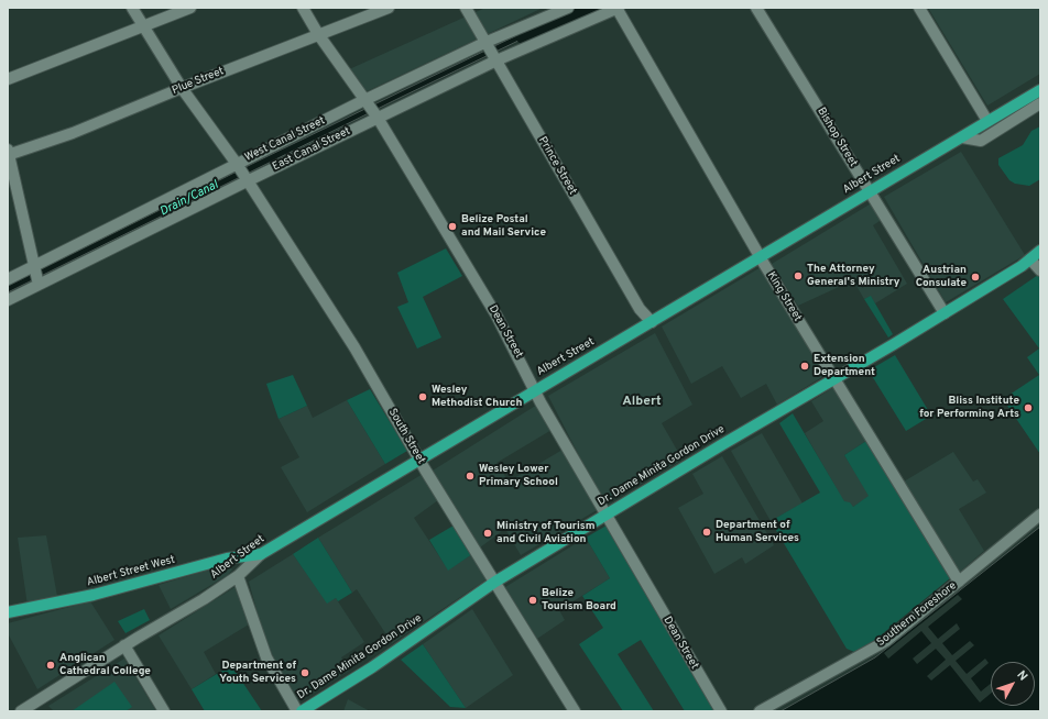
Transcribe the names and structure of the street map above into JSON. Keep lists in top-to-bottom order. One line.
{"streets":{"main road":["Albert Street","Dr. Dame Minita Gordon Drive","Albert Street West"],"street":["Plue Street","Bishop Street","West Canal Street","East Canal Street","Prince Street","King Street","Dean Street","South Street","Southern Foreshore"]},"crossings":[["Plue Street","Dean Street"],["Plue Street","South Street"],["Bishop Street","Albert Street"],["Bishop Street","Dr. Dame Minita Gordon Drive"],["West Canal Street","East Canal Street"],["West Canal Street","Prince Street"],["West Canal Street","Dean Street"],["West Canal Street","South Street"],["East Canal Street","Prince Street"],["East Canal Street","King Street"],["East Canal Street","Dean Street"],["East Canal Street","South Street"],["Prince Street","Albert Street"],["Albert Street","King Street"],["Albert Street","Dean Street"],["Albert Street","South Street"],["Albert Street","Albert Street West"],["King Street","Dr. Dame Minita Gordon Drive"],["King Street","Southern Foreshore"],["Dean Street","Dr. Dame Minita Gordon Drive"],["South Street","Dr. Dame Minita Gordon Drive"]],"districts":["Albert"],"water":["Drain/Canal"],"places":["Belize Postal and Mail Service","The Attorney General's Ministry","Austrian Consulate","Extension Department","Wesley Methodist Church","Bliss Institute for Performing Arts","Wesley Lower Primary School","Department of Human Services","Ministry of Tourism and Civil Aviation","Belize Tourism Board","Anglican Cathedral College","Department of Youth Services"],"north":"top right"}
